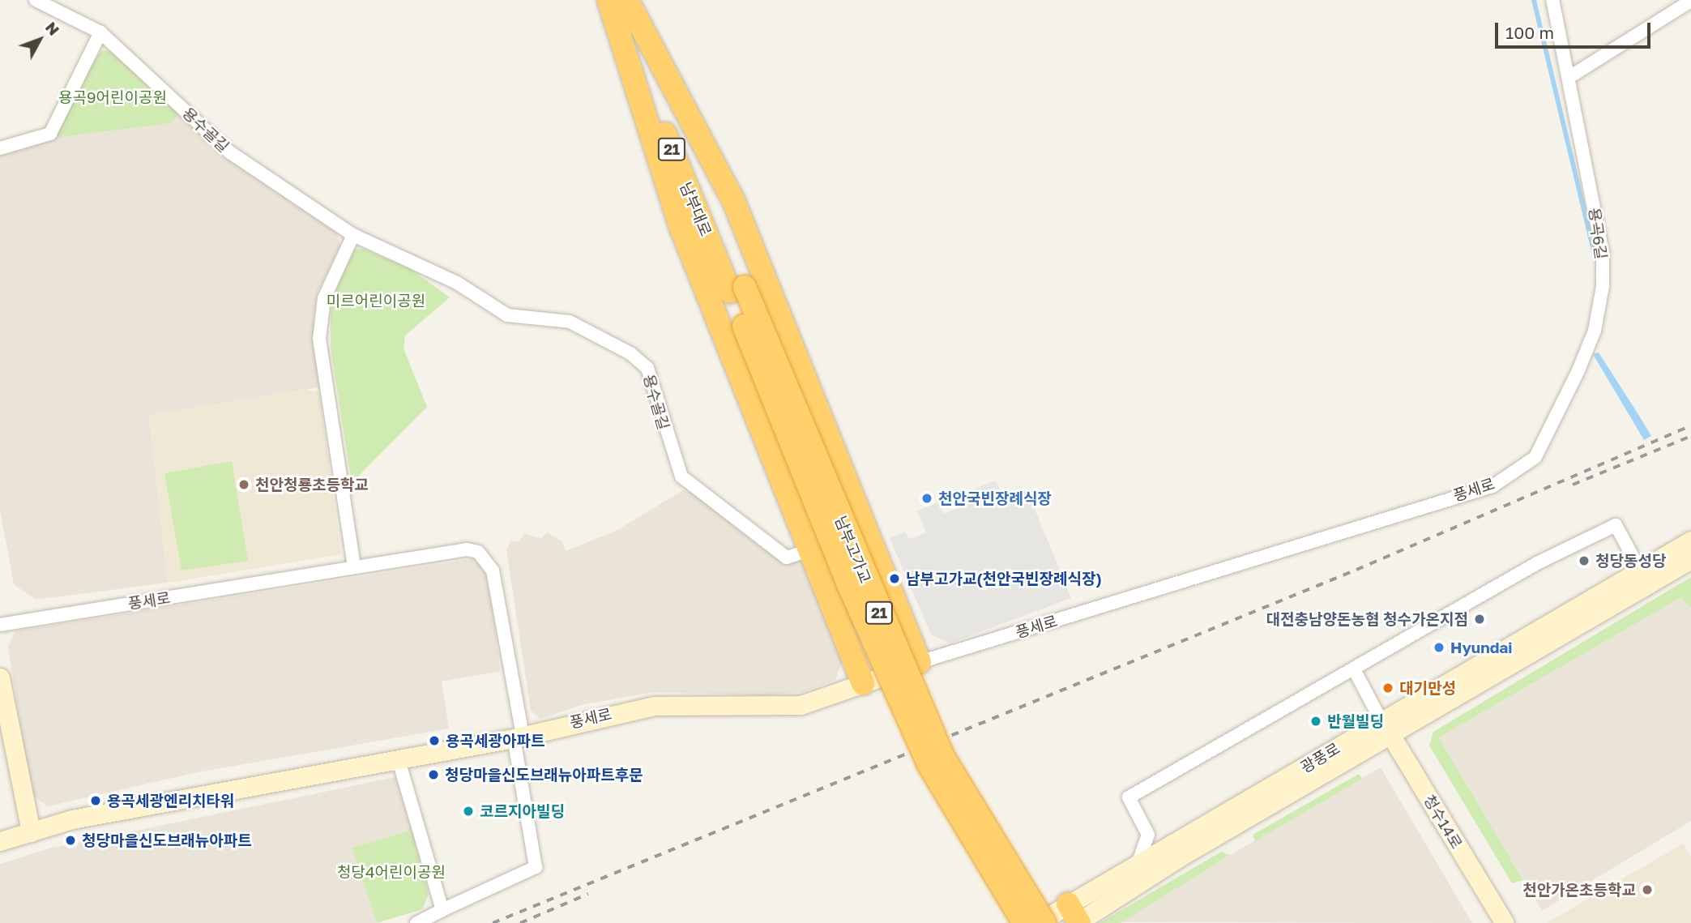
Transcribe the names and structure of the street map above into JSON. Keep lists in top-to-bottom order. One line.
{"streets":{"highway":["21","남부대로","남부고가교"],"street":["용수골길","용곡6길","풍세로","광풍로","청수14로"]},"crossings":[["남부대로","남부고가교"],["용곡6길","풍세로"],["광풍로","청수14로"]],"parks":["용곡9어린이공원","미르어린이공원","청당4어린이공원"],"places":["천안청룡초등학교","천안국빈장례식장","청당동성당","남부고가교(천안국빈장례식장)","대전충남양돈농협 청수가온지점","Hyundai","대기만성","반월빌딩","용곡세광아파트","청당마을신도브래뉴아파트후문","용곡세광엔리치타워","코르지아빌딩","청당마을신도브래뉴아파트","천안가온초등학교"],"scale_bar":"100 m","north":"top right"}
